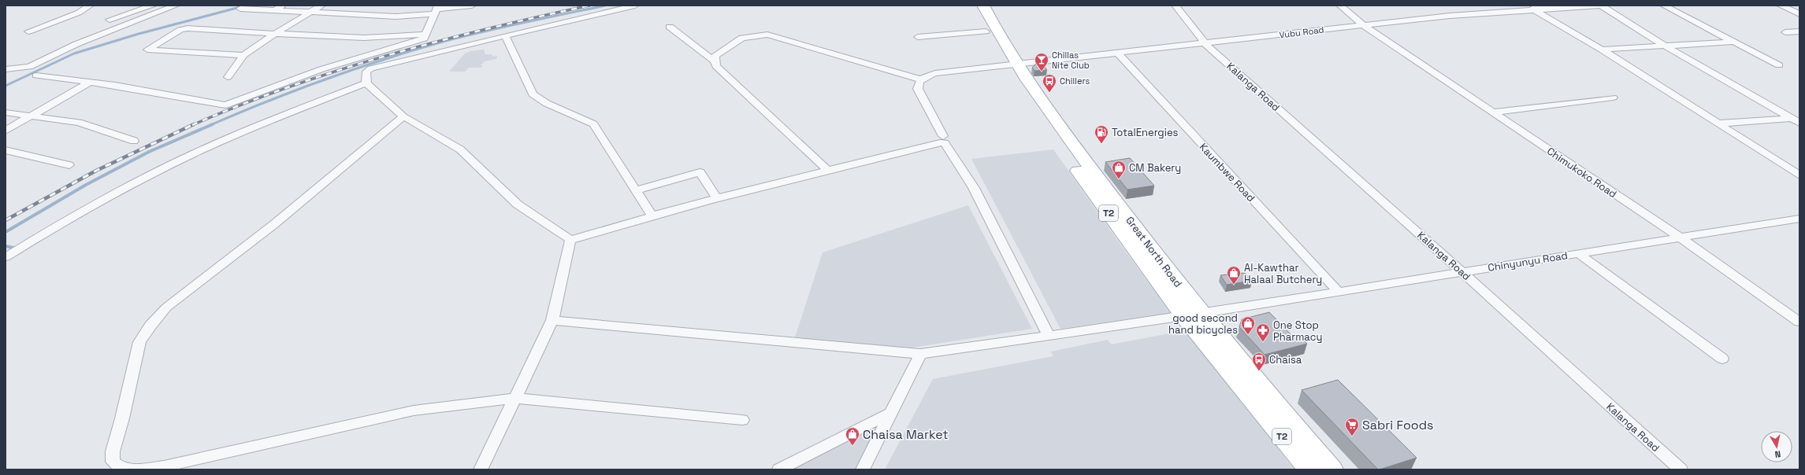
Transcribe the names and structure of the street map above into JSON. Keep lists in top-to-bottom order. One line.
{"streets":{"main road":["T2","Great North Road"],"street":["Vubu Road","Kalanga Road","Kaumbwe Road","Chimukoko Road","Chinyunyu Road"]},"crossings":[["Vubu Road","Kalanga Road"],["Vubu Road","Kaumbwe Road"],["Vubu Road","Chimukoko Road"],["Vubu Road","Great North Road"],["Kalanga Road","Chinyunyu Road"],["Kaumbwe Road","Chinyunyu Road"],["Chimukoko Road","Chinyunyu Road"],["Great North Road","Chinyunyu Road"]],"places":{"bar":["Chillas Nite Club"],"bus stop":["Chillers","Chaisa"],"fuel station":["TotalEnergies"],"shop":["CM Bakery","Al-Kawthar Halaal Butchery","good second hand bicycles","Chaisa Market"],"pharmacy":["One Stop Pharmacy"],"supermarket":["Sabri Foods"]},"north":"bottom"}
